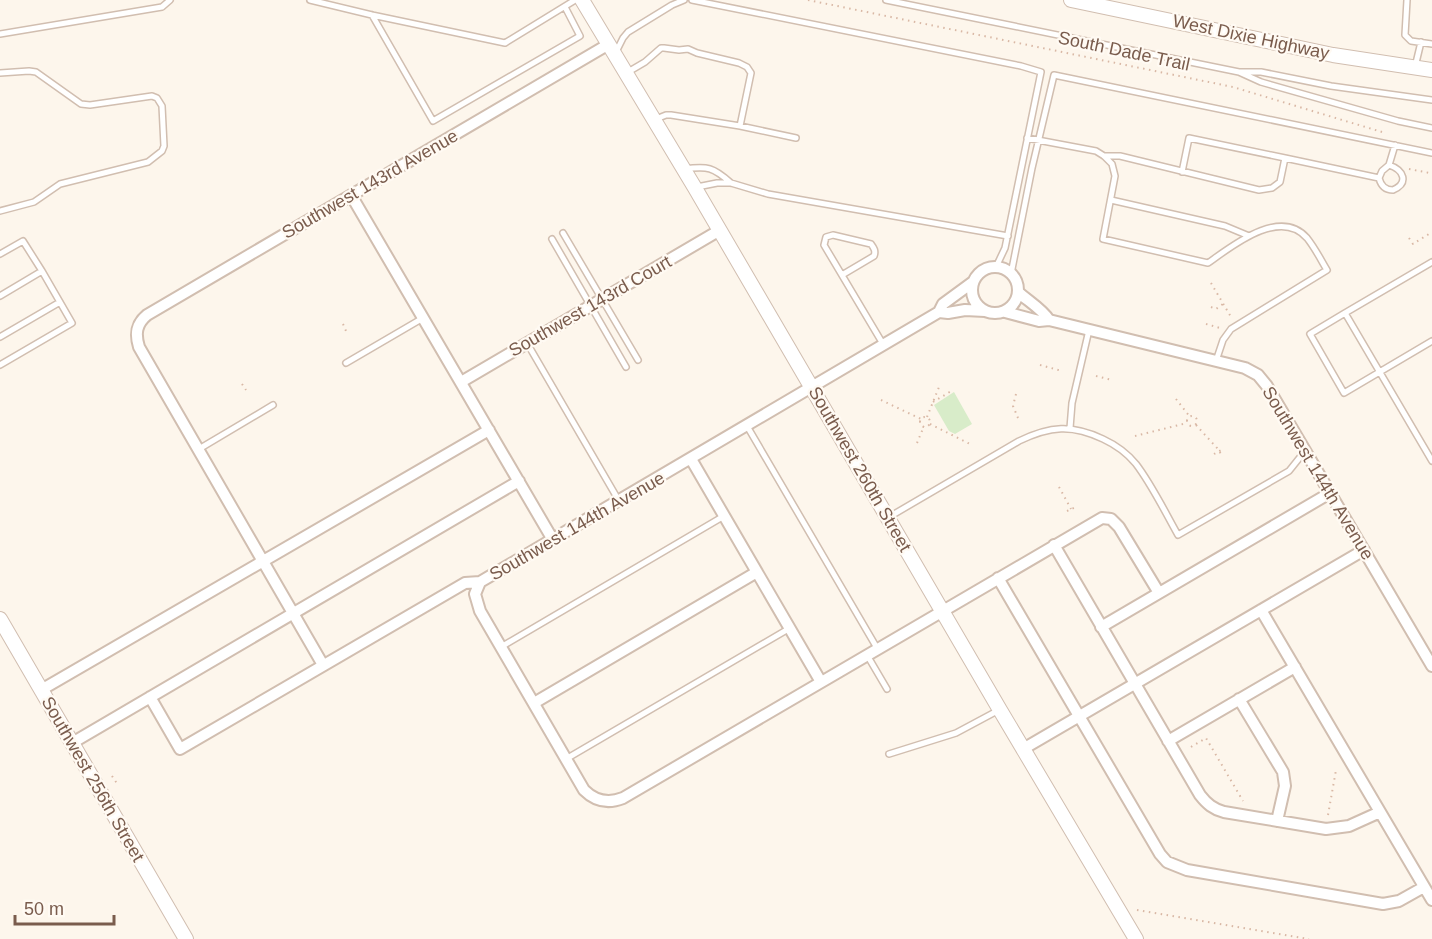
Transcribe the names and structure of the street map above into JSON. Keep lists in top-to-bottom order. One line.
{"streets":{"street":["West Dixie Highway","Southwest 143rd Avenue","Southwest 143rd Court","Southwest 260th Street","Southwest 144th Avenue","Southwest 256th Street"],"path":["South Dade Trail"]},"crossings":[["Southwest 143rd Avenue","Southwest 260th Street"],["Southwest 143rd Court","Southwest 260th Street"],["Southwest 260th Street","Southwest 144th Avenue"]],"scale_bar":"50 m"}
